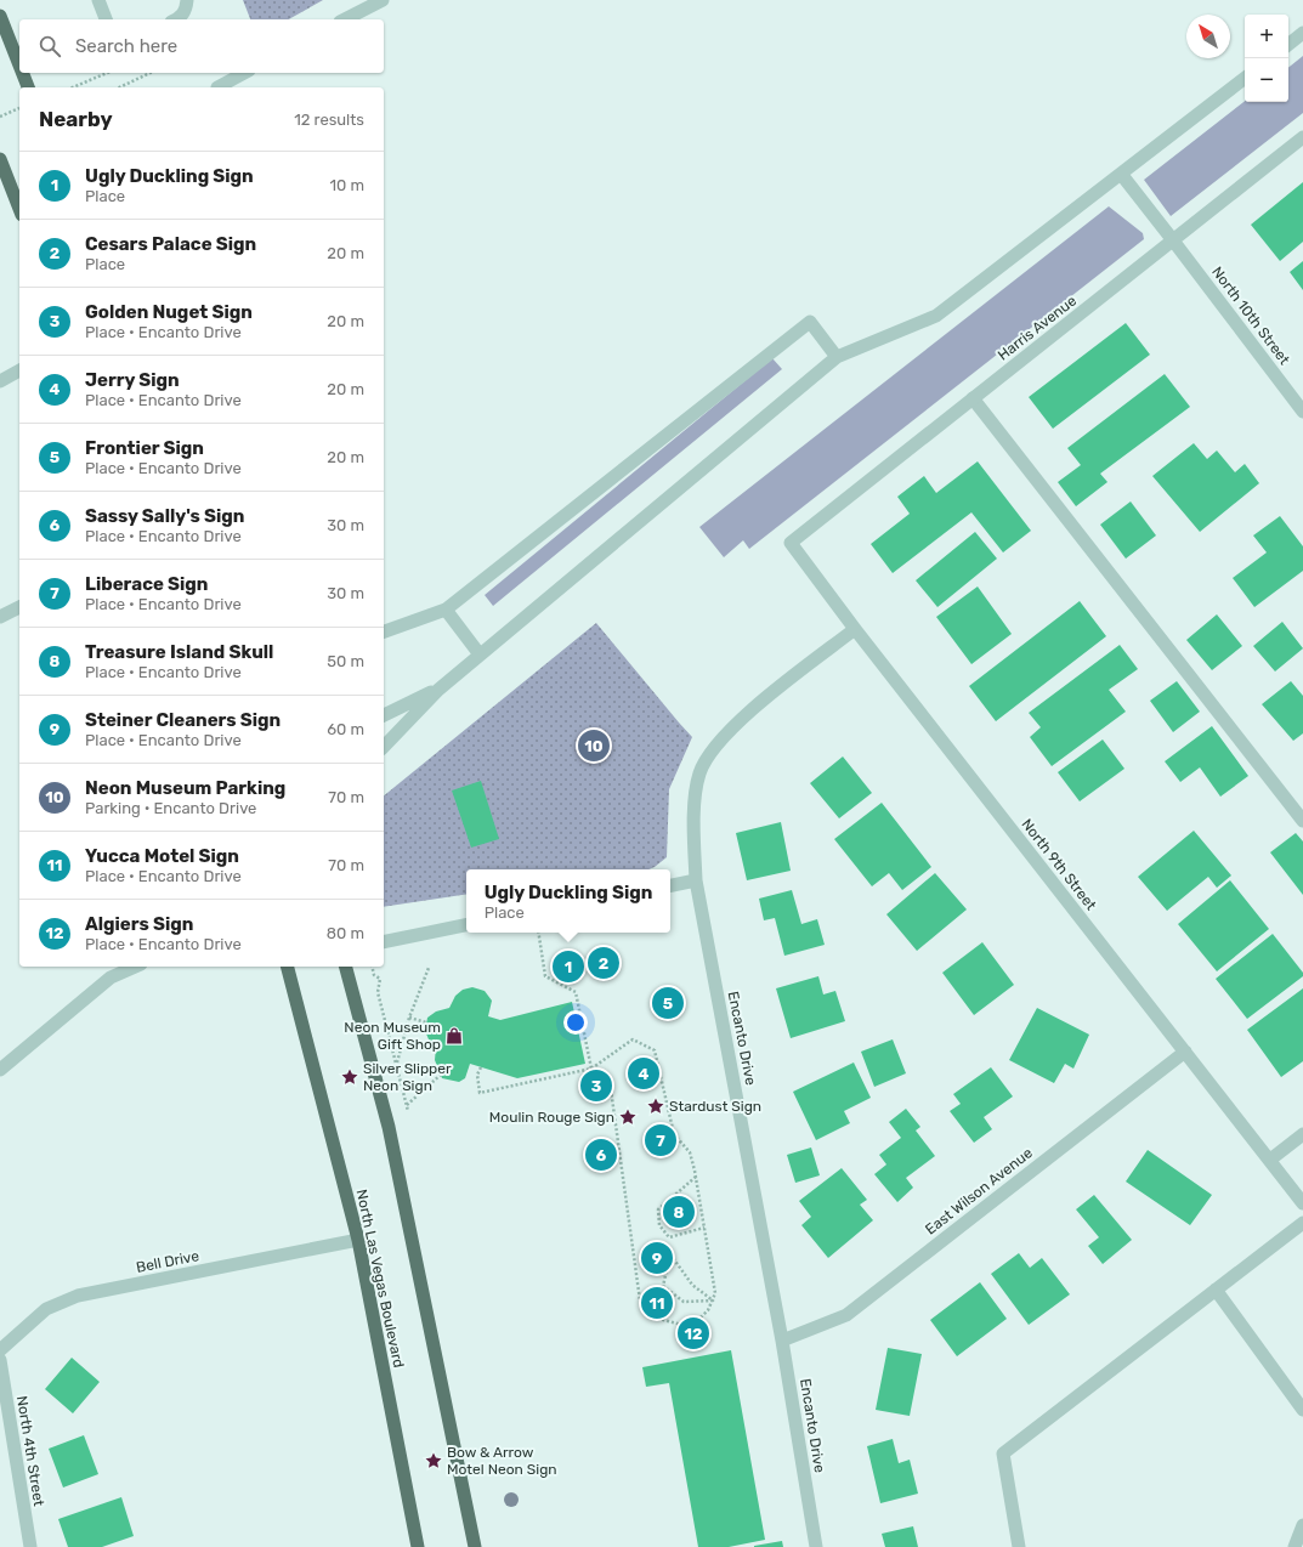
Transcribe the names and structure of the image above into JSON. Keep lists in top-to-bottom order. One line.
{"streets":{"main road":["North Las Vegas Boulevard"],"street":["North 10th Street","Harris Avenue","North 9th Street","Encanto Drive","East Wilson Avenue","Bell Drive","North 4th Street"]},"crossings":[["North 10th Street","Harris Avenue"],["Harris Avenue","North 9th Street"],["North 9th Street","Encanto Drive"],["North 9th Street","East Wilson Avenue"],["Encanto Drive","East Wilson Avenue"],["Bell Drive","North Las Vegas Boulevard"]],"places":{"shop":["Neon Museum Gift Shop"],"place":["Silver Slipper Neon Sign","Stardust Sign","Moulin Rouge Sign","Bow & Arrow Motel Neon Sign"]},"north":"top left","page":{"map_buttons":["+","−"],"search":"Search here","heading":["Nearby","12 results"],"list":[{"mark":"1","name":"Ugly Duckling Sign","note":"Place","value":"10 m"},{"mark":"2","name":"Cesars Palace Sign","note":"Place","value":"20 m"},{"mark":"3","name":"Golden Nuget Sign","note":"Place · Encanto Drive","value":"20 m"},{"mark":"4","name":"Jerry Sign","note":"Place · Encanto Drive","value":"20 m"},{"mark":"5","name":"Frontier Sign","note":"Place · Encanto Drive","value":"20 m"},{"mark":"6","name":"Sassy Sally's Sign","note":"Place · Encanto Drive","value":"30 m"},{"mark":"7","name":"Liberace Sign","note":"Place · Encanto Drive","value":"30 m"},{"mark":"8","name":"Treasure Island Skull","note":"Place · Encanto Drive","value":"50 m"},{"mark":"9","name":"Steiner Cleaners Sign","note":"Place · Encanto Drive","value":"60 m"},{"mark":"10","name":"Neon Museum Parking","note":"Parking · Encanto Drive","value":"70 m"},{"mark":"11","name":"Yucca Motel Sign","note":"Place · Encanto Drive","value":"70 m"},{"mark":"12","name":"Algiers Sign","note":"Place · Encanto Drive","value":"80 m"}],"pins":["10","2","1","5","4","3","7","6","8","9","11","12"],"popup":["Ugly Duckling Sign","Place"]}}
